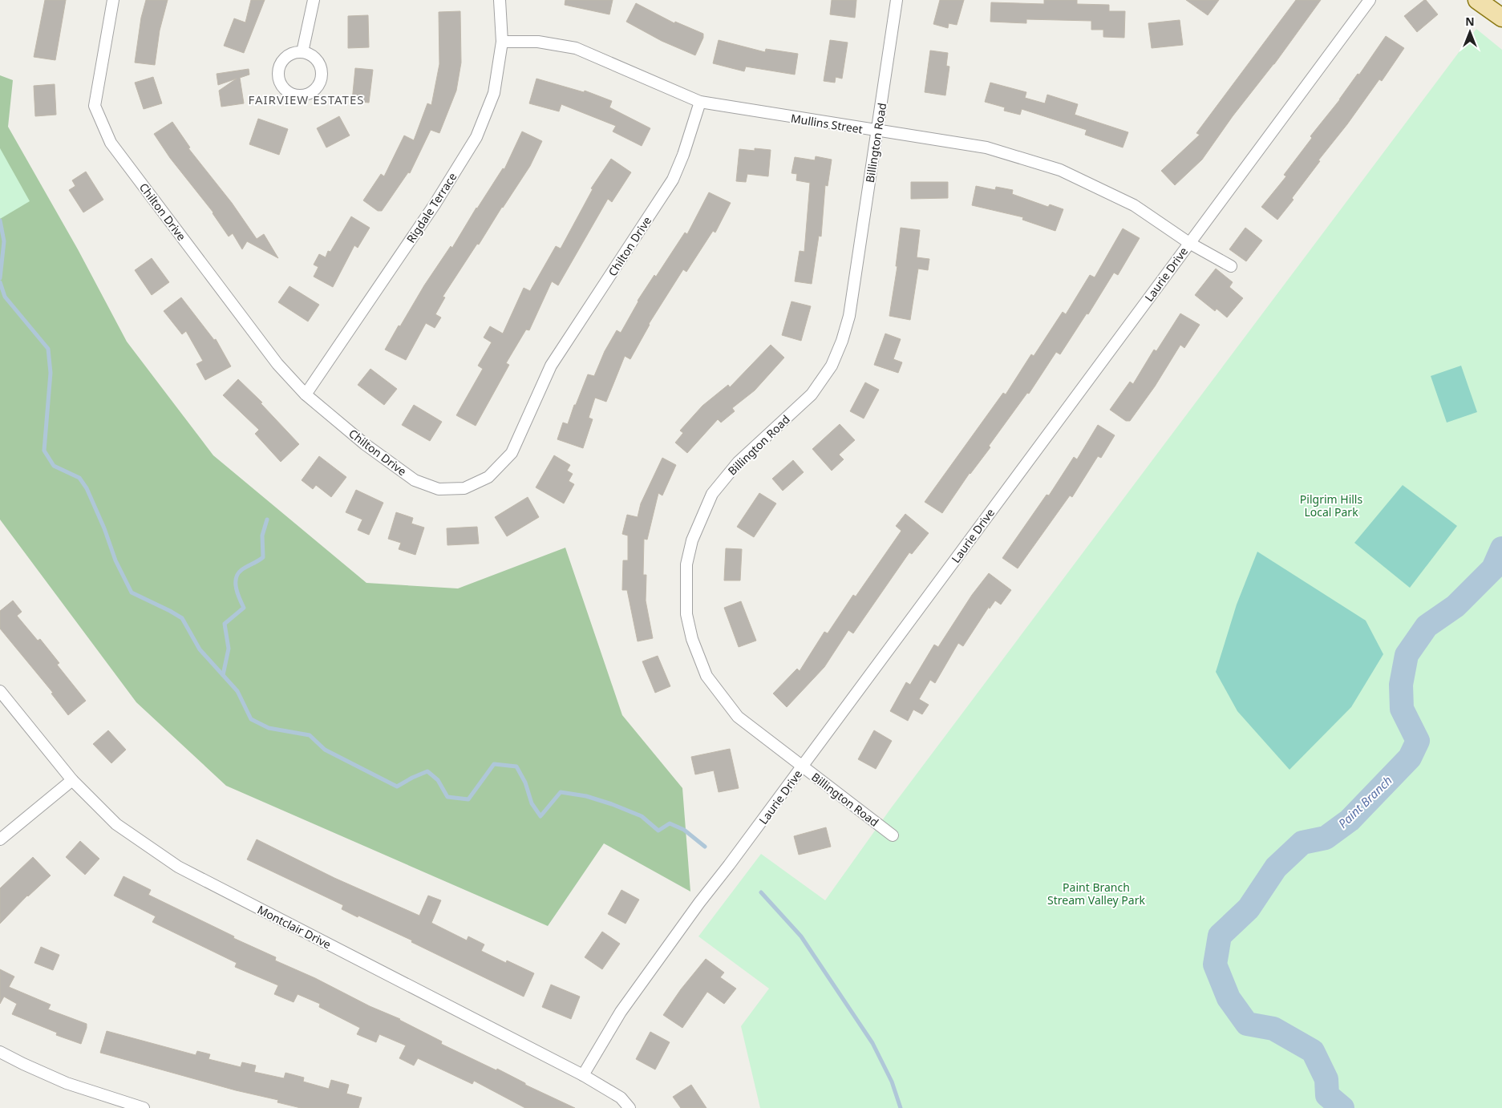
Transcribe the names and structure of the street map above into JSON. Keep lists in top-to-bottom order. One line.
{"streets":{"street":["Mullins Street","Billington Road","Rigdale Terrace","Chilton Drive","Laurie Drive","Montclair Drive"]},"crossings":[["Mullins Street","Billington Road"],["Mullins Street","Rigdale Terrace"],["Mullins Street","Chilton Drive"],["Mullins Street","Laurie Drive"],["Billington Road","Laurie Drive"],["Rigdale Terrace","Chilton Drive"],["Laurie Drive","Montclair Drive"]],"districts":["FAIRVIEW ESTATES"],"water":["Paint Branch"],"parks":["Pilgrim Hills Local Park","Paint Branch Stream Valley Park"],"north":"top"}
